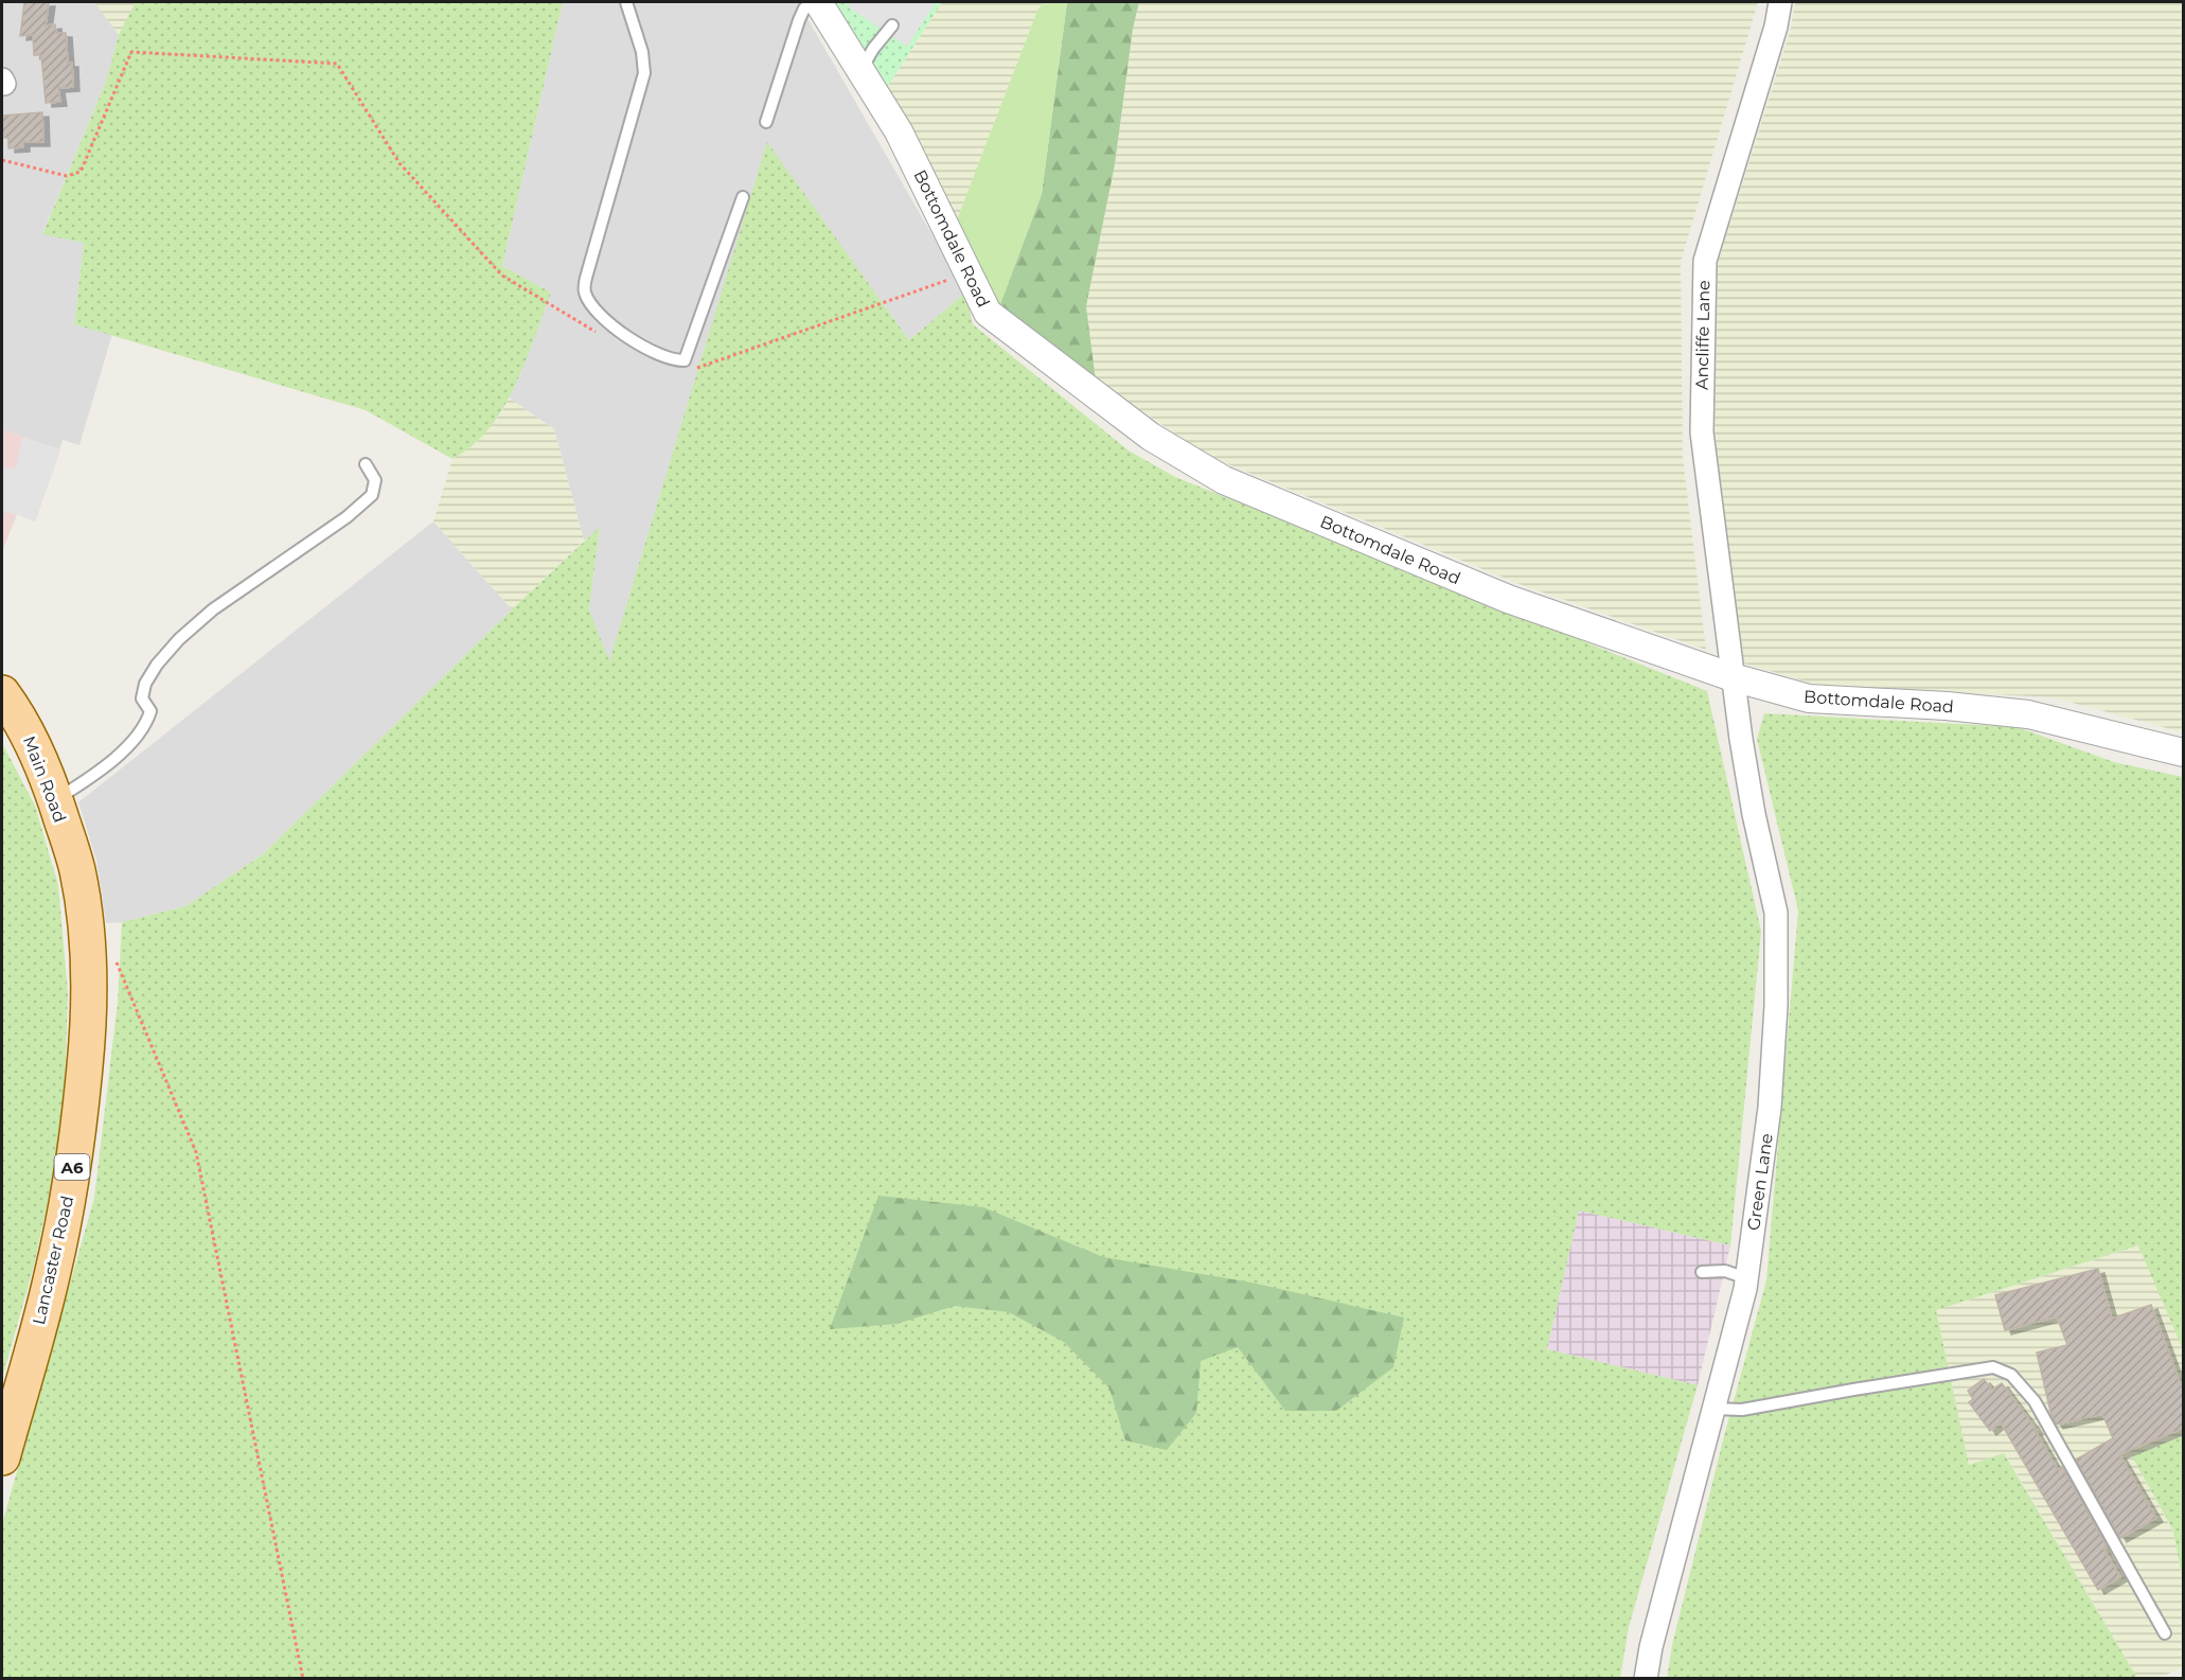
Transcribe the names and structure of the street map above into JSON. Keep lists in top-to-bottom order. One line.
{"streets":{"main road":["Main Road","A6","Lancaster Road"],"street":["Bottomdale Road","Ancliffe Lane","Green Lane"]},"crossings":[["Bottomdale Road","Ancliffe Lane"],["Bottomdale Road","Green Lane"],["Ancliffe Lane","Green Lane"],["Main Road","Lancaster Road"]]}
